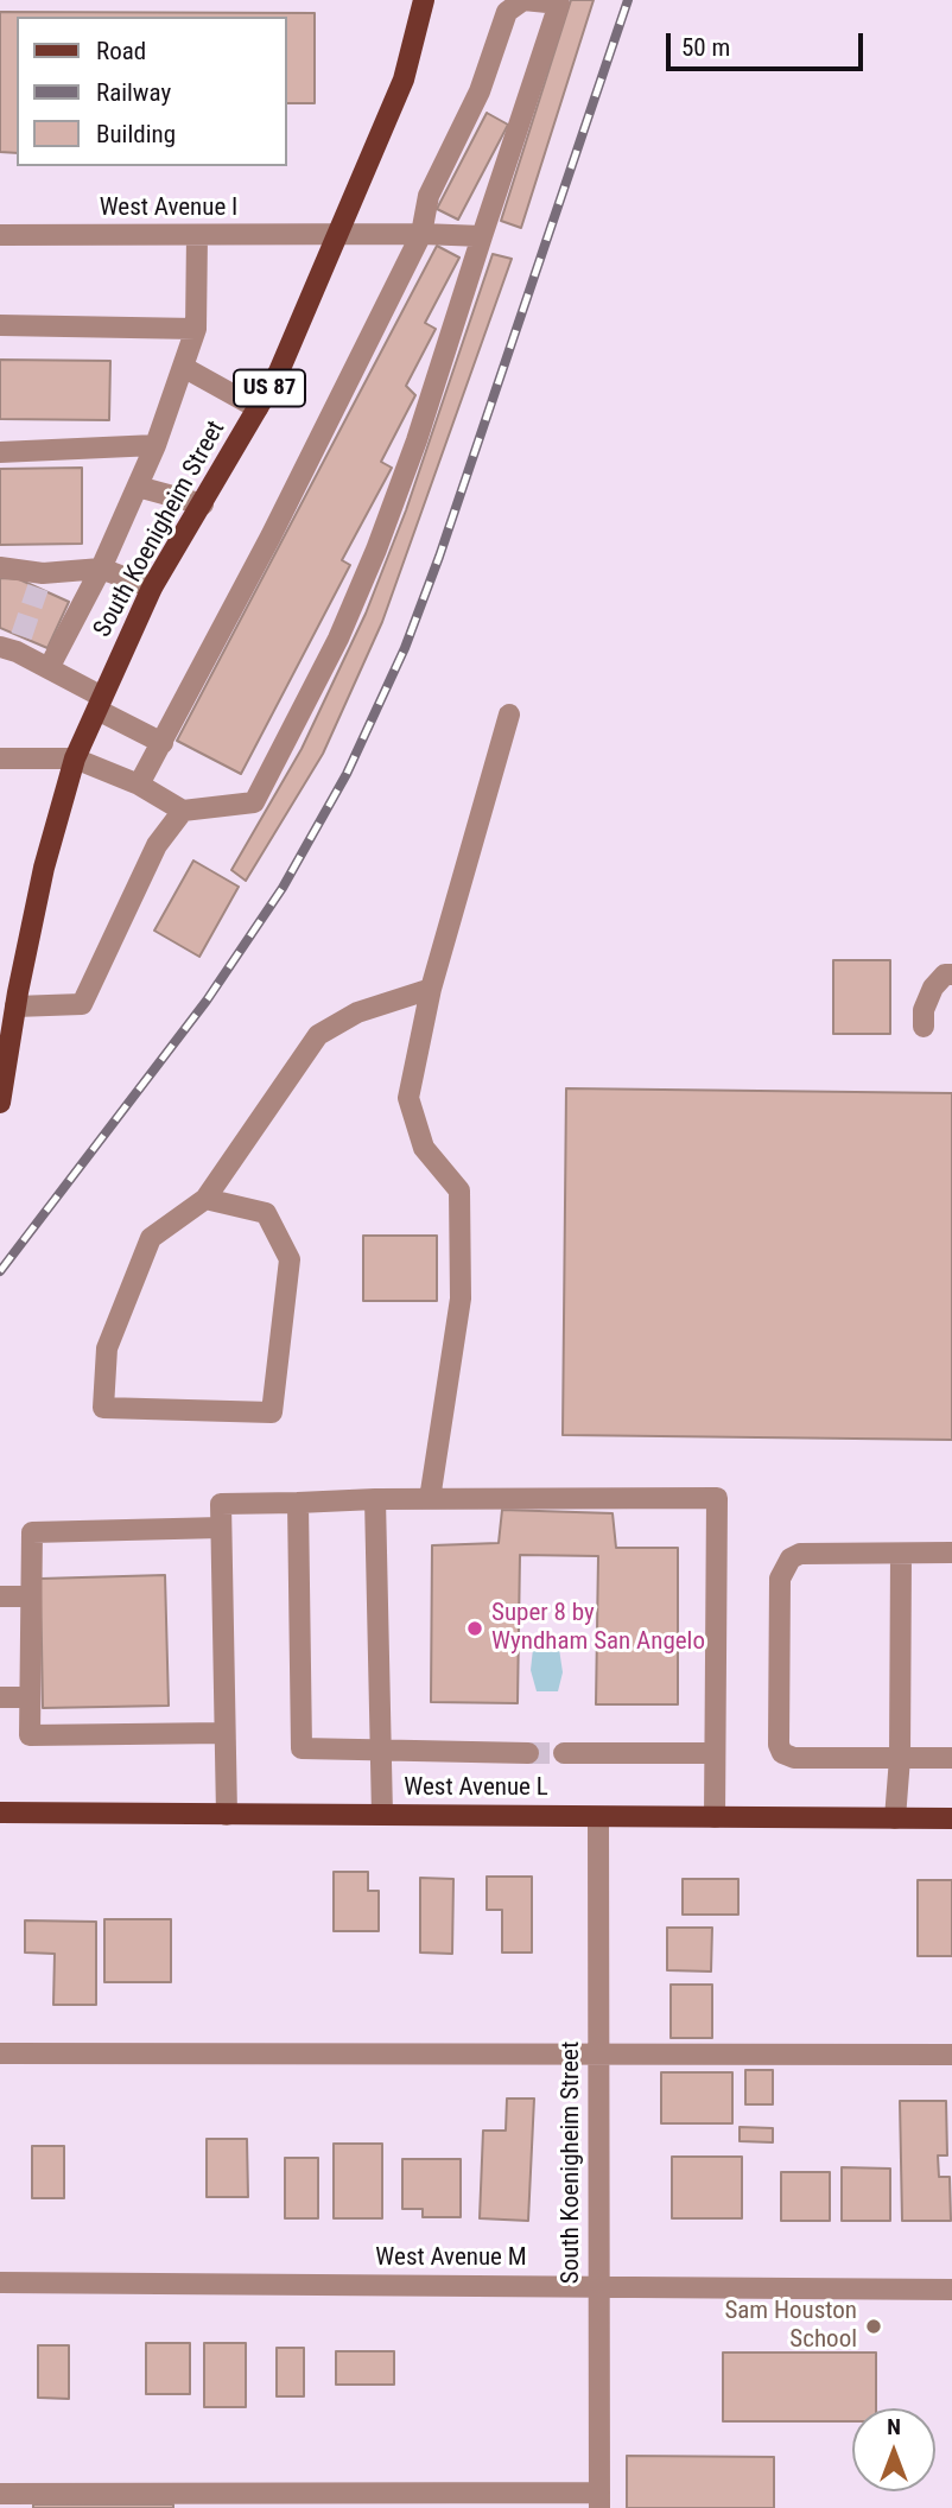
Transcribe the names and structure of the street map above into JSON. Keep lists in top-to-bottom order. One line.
{"streets":{"main road":["US 87","South Koenigheim Street","West Avenue L"],"street":["West Avenue I","West Avenue M"]},"crossings":[["West Avenue I","South Koenigheim Street"],["South Koenigheim Street","West Avenue L"],["South Koenigheim Street","West Avenue M"]],"places":["Super 8 by Wyndham San Angelo","Sam Houston School"],"legend":["Road","Railway","Building"],"scale_bar":"50 m","north":"top"}
